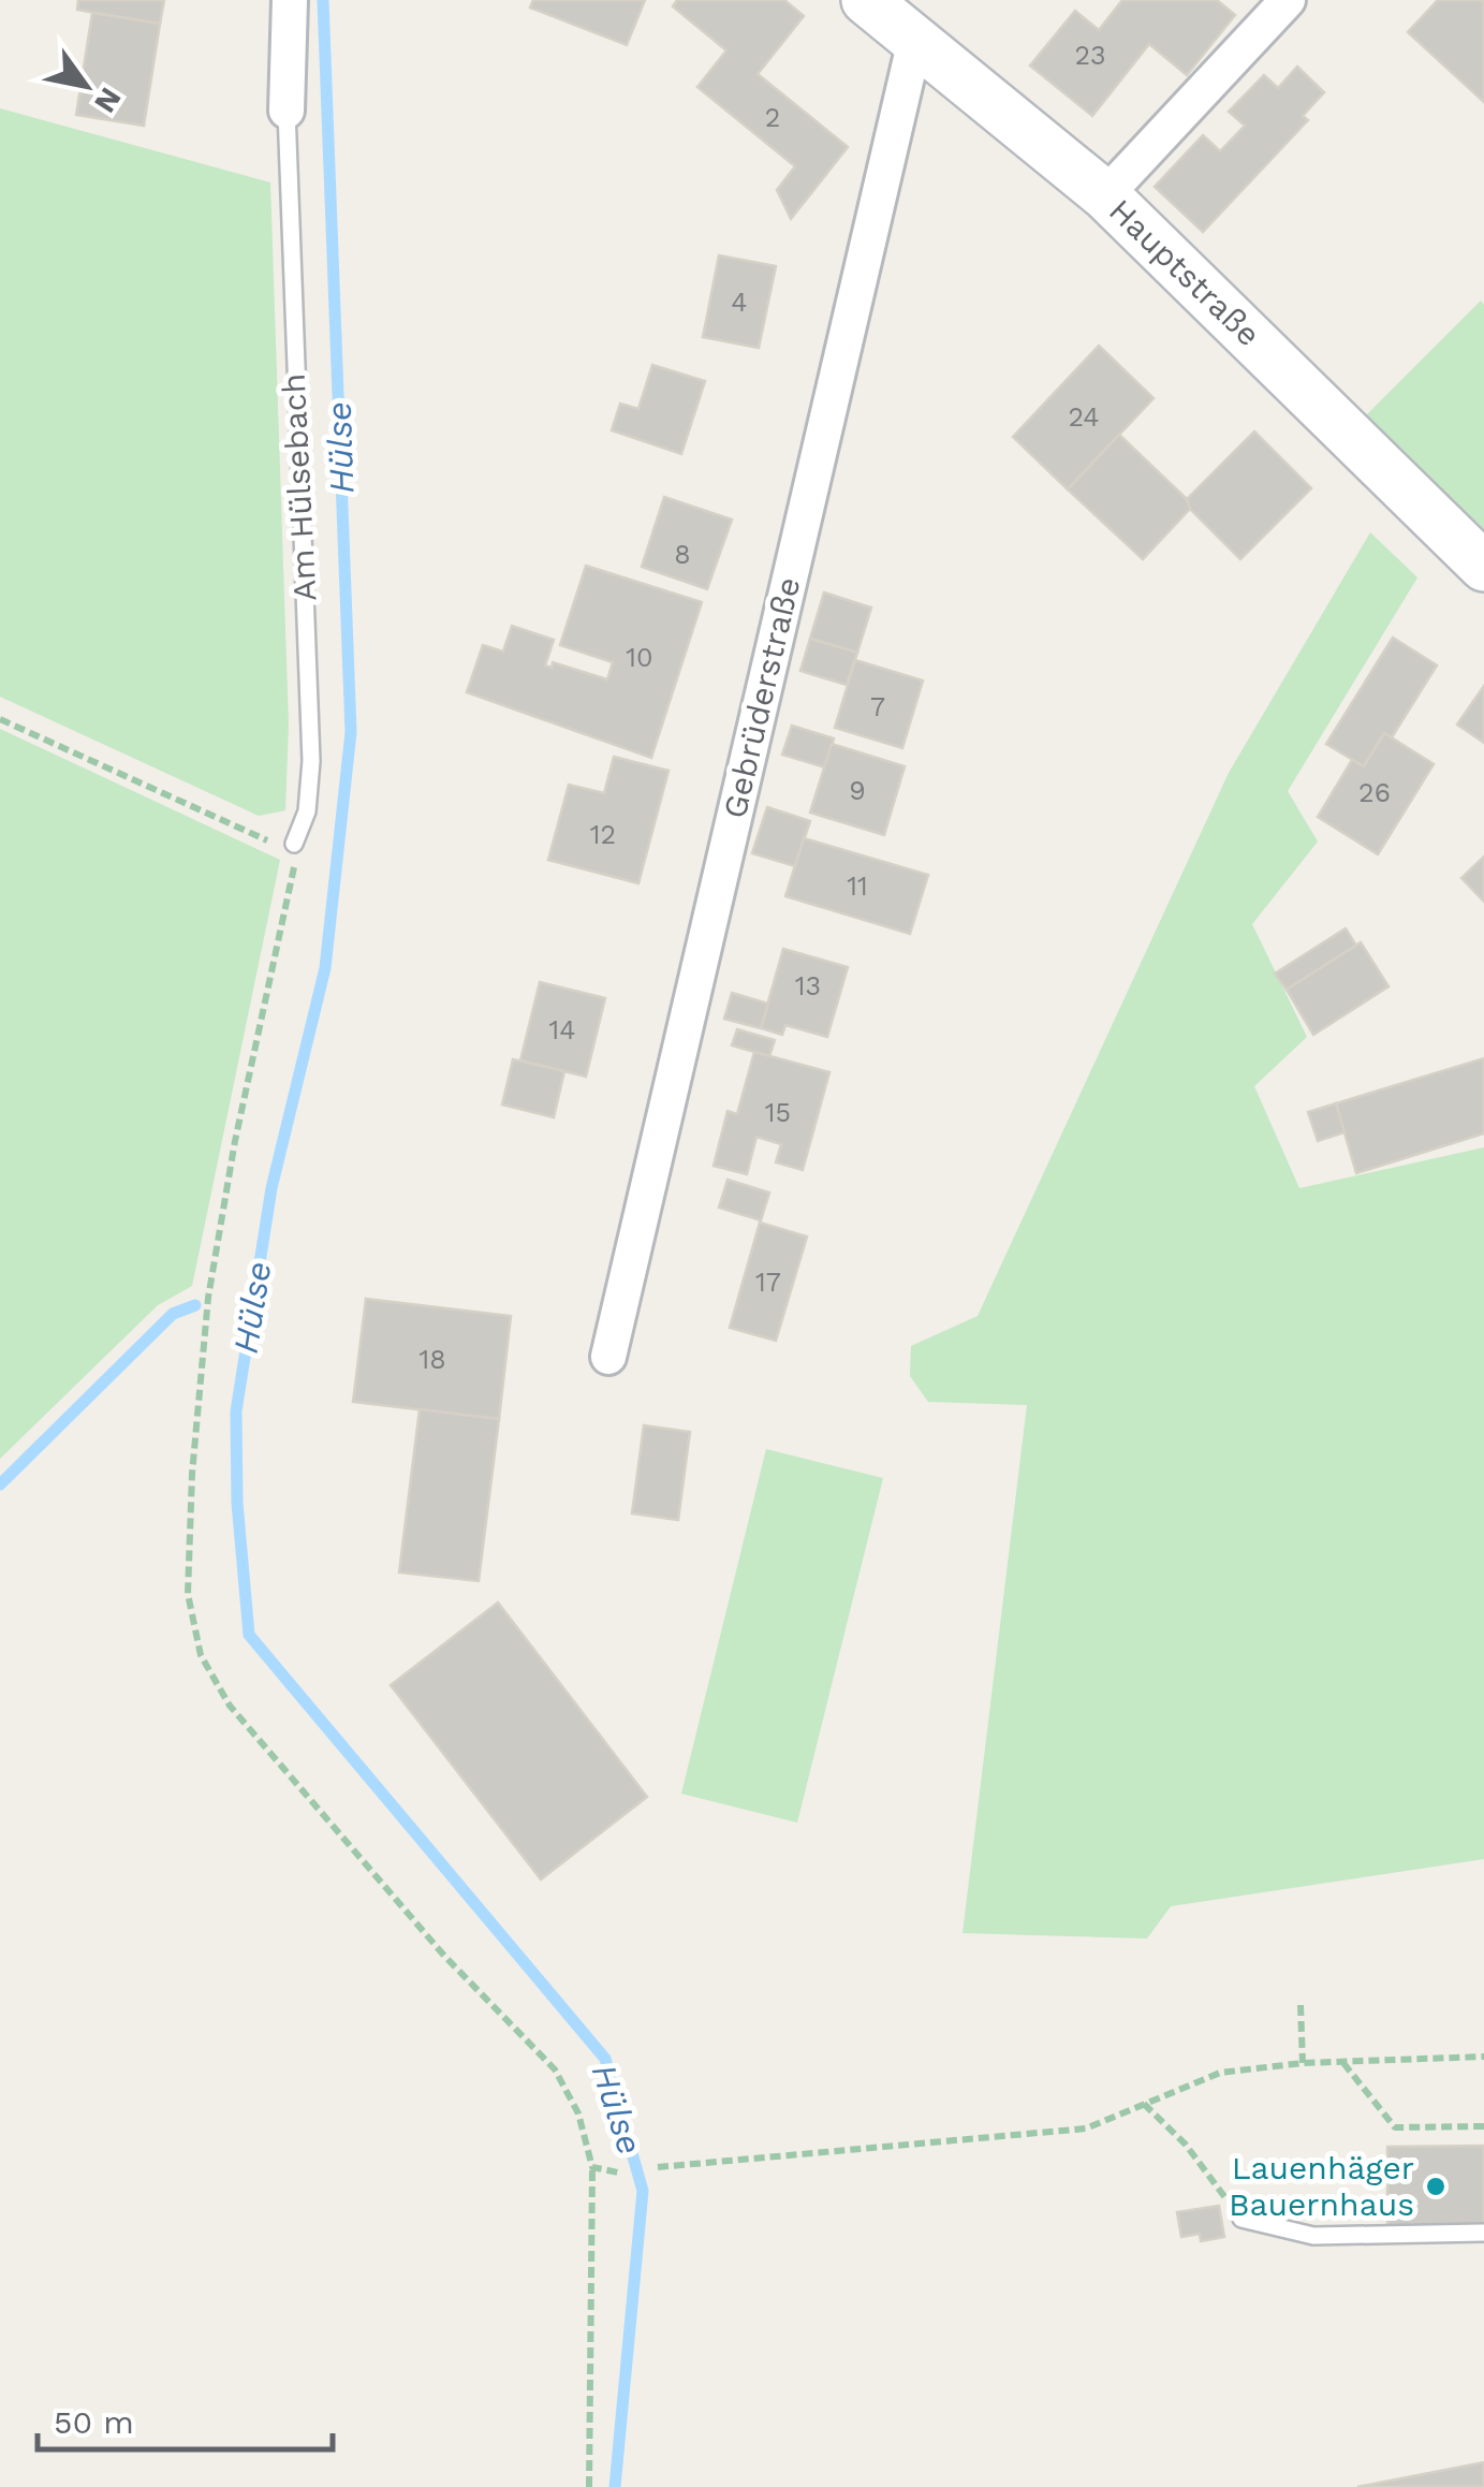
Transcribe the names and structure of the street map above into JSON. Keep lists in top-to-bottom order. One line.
{"streets":{"street":["Hauptstraße","Am Hülsebach","Gebrüderstraße"]},"crossings":[["Hauptstraße","Gebrüderstraße"]],"water":["Hülse"],"places":["Lauenhäger Bauernhaus"],"house_numbers":["23","2","4","24","8","10","7","9","26","12","11","13","14","15","17","18"],"scale_bar":"50 m","north":"bottom right"}
